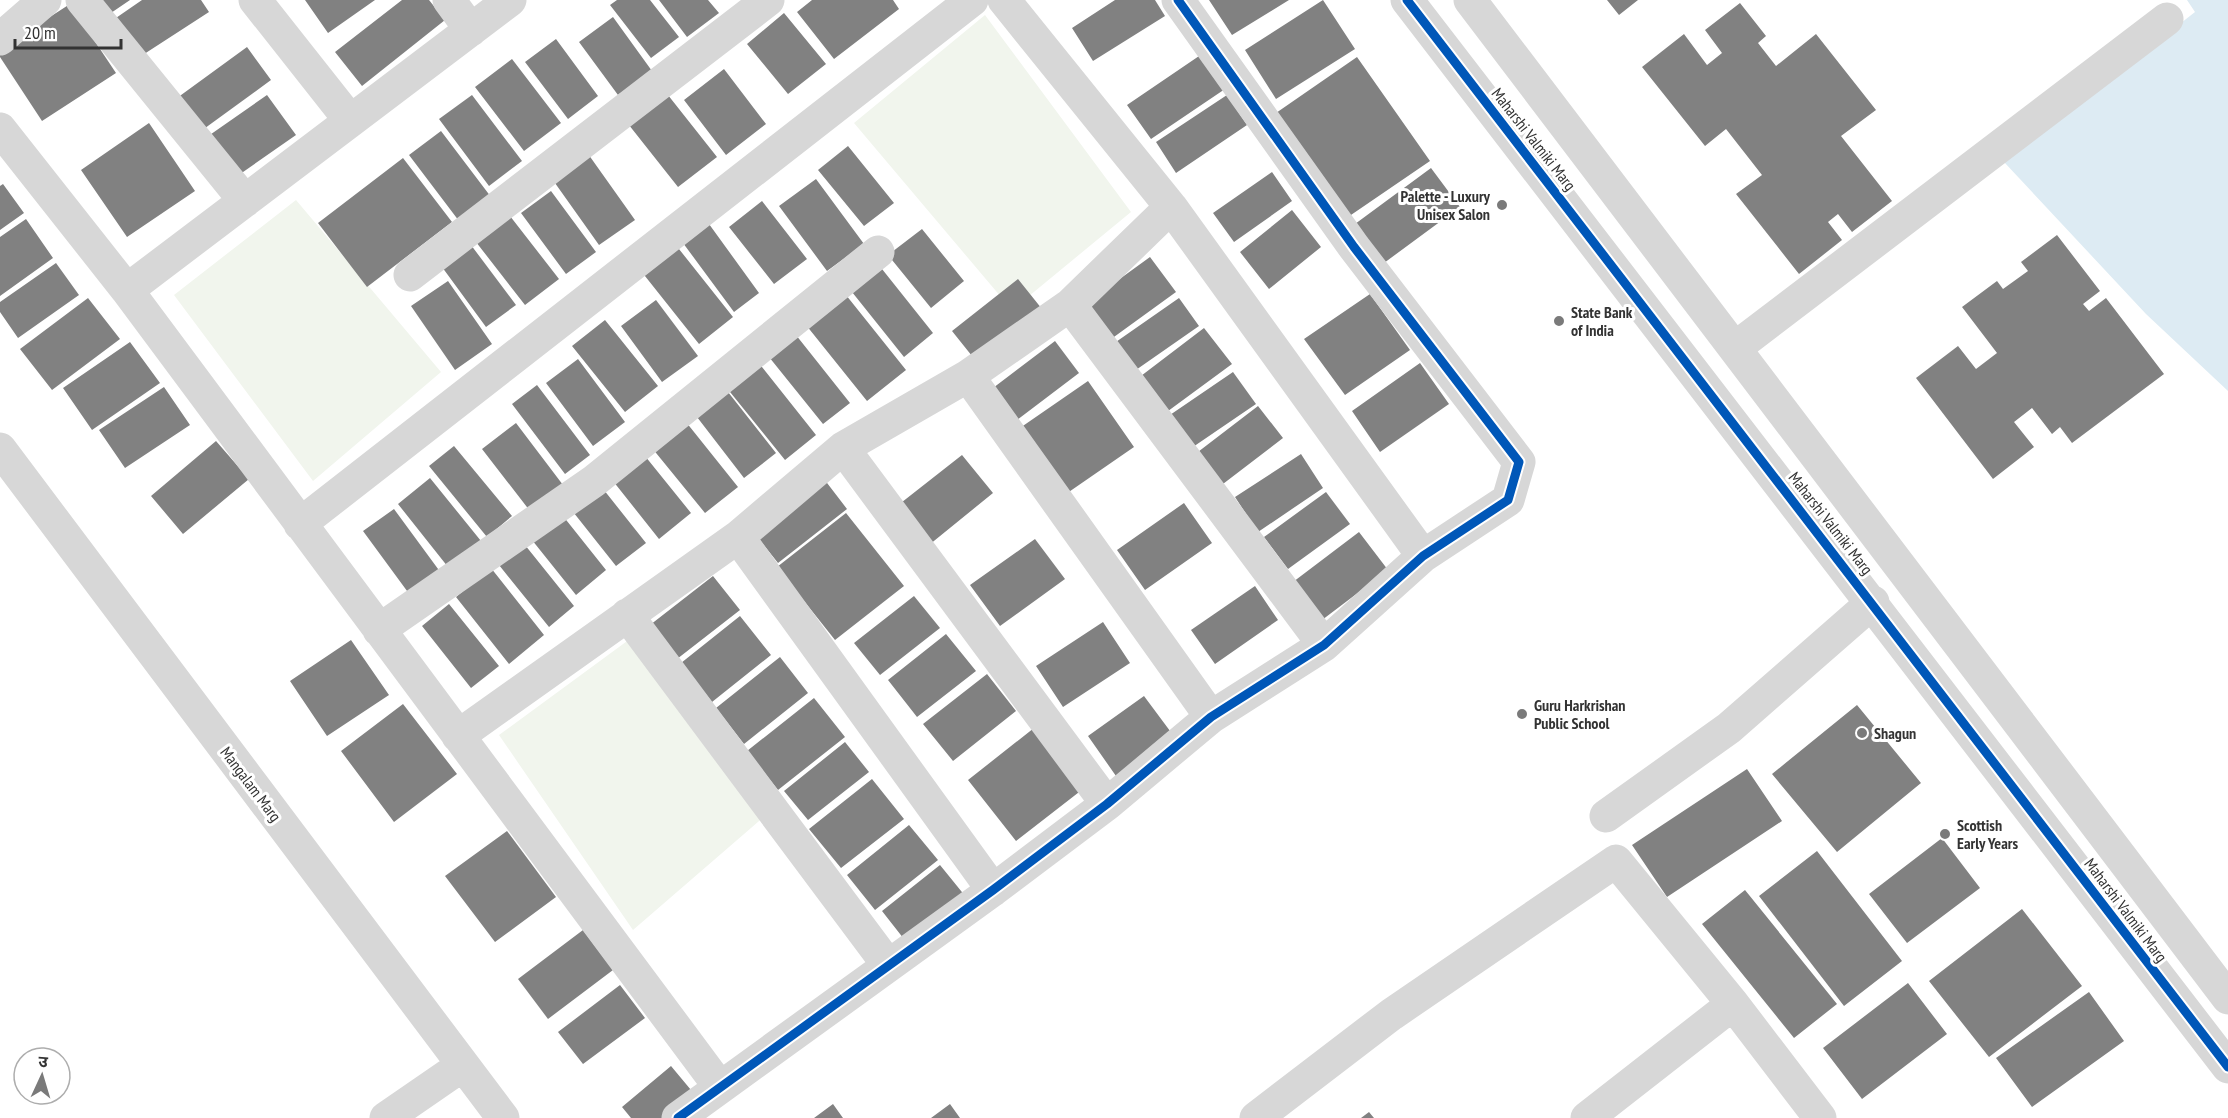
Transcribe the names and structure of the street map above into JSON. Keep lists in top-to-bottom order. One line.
{"streets":{"street":["Maharshi Valmiki Marg","Mangalam Marg"]},"places":["Palette - Luxury Unisex Salon","State Bank of India","Guru Harkrishan Public School","Shagun","Scottish Early Years"],"scale_bar":"20 m","north":"top"}
